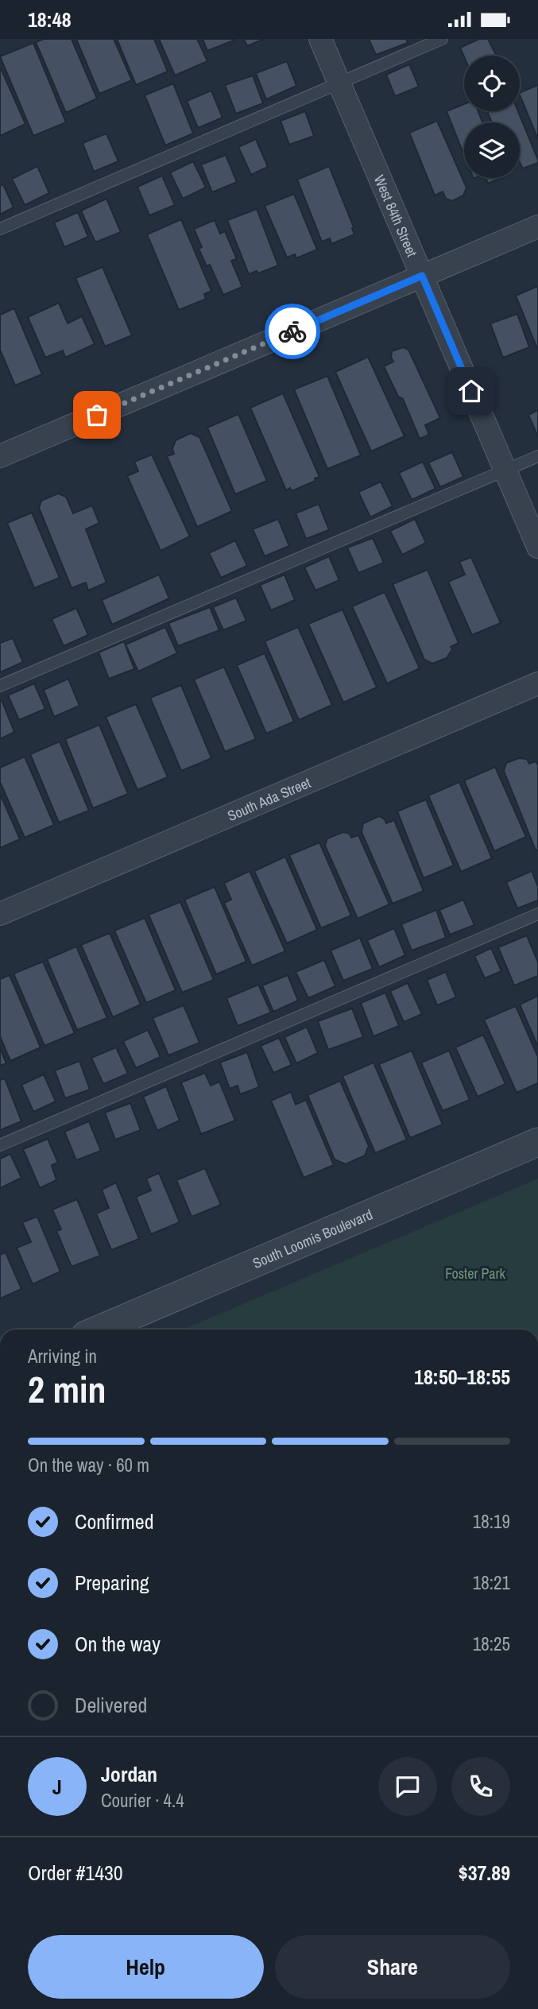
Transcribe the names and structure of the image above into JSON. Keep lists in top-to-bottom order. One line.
{"streets":{"street":["West 84th Street","South Ada Street","South Loomis Boulevard"]},"parks":["Foster Park"],"page":{"status":"18:48","heading":["2 min","Arriving in","18:50–18:55"],"panel":["Jordan","Courier · 4.4","Order #1430","$37.89"],"bar":"On the way · 60 m","list":[["Confirmed","18:19"],["Preparing","18:21"],["On the way","18:25"],"Delivered"],"round":"J","buttons":["Help","Share"]}}
